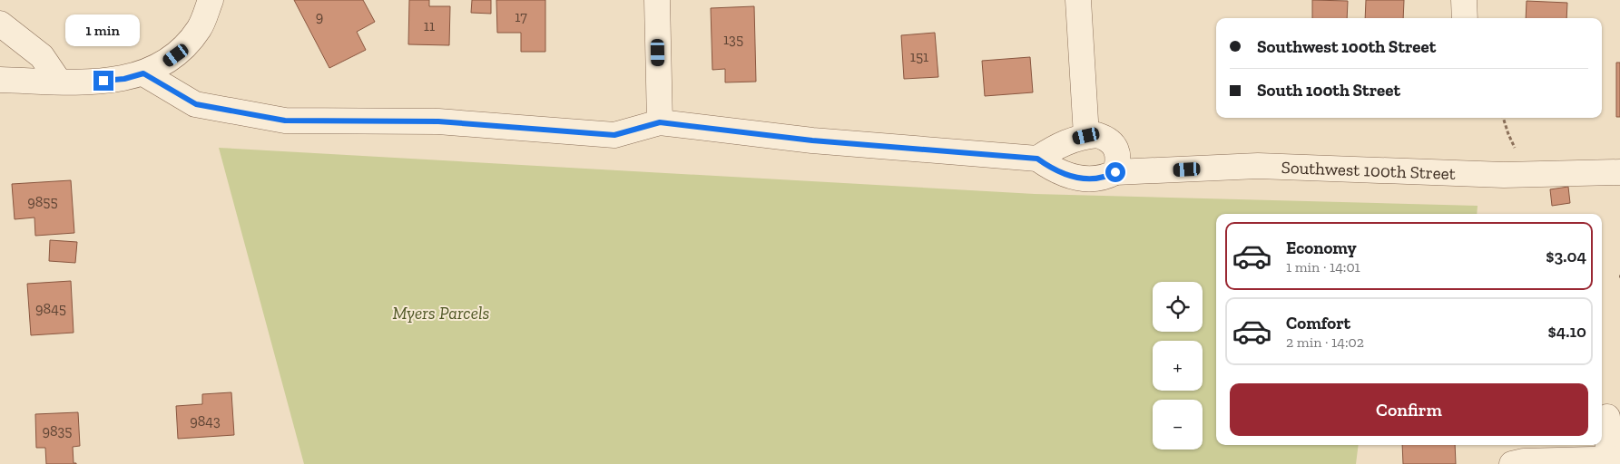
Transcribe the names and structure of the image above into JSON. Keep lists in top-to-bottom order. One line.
{"streets":{"street":["Southwest 100th Street"]},"parks":["Myers Parcels"],"house_numbers":["9","17","11","135","151","9855","9845","9843","9835"],"page":{"bubble":"1 min","banner":["Southwest 100th Street","South 100th Street"],"list":[{"name":"Economy","note":"1 min · 14:01","value":"$3.04"},{"name":"Comfort","note":"2 min · 14:02","value":"$4.10"}],"map_buttons":["+","−"],"buttons":"Confirm"}}
